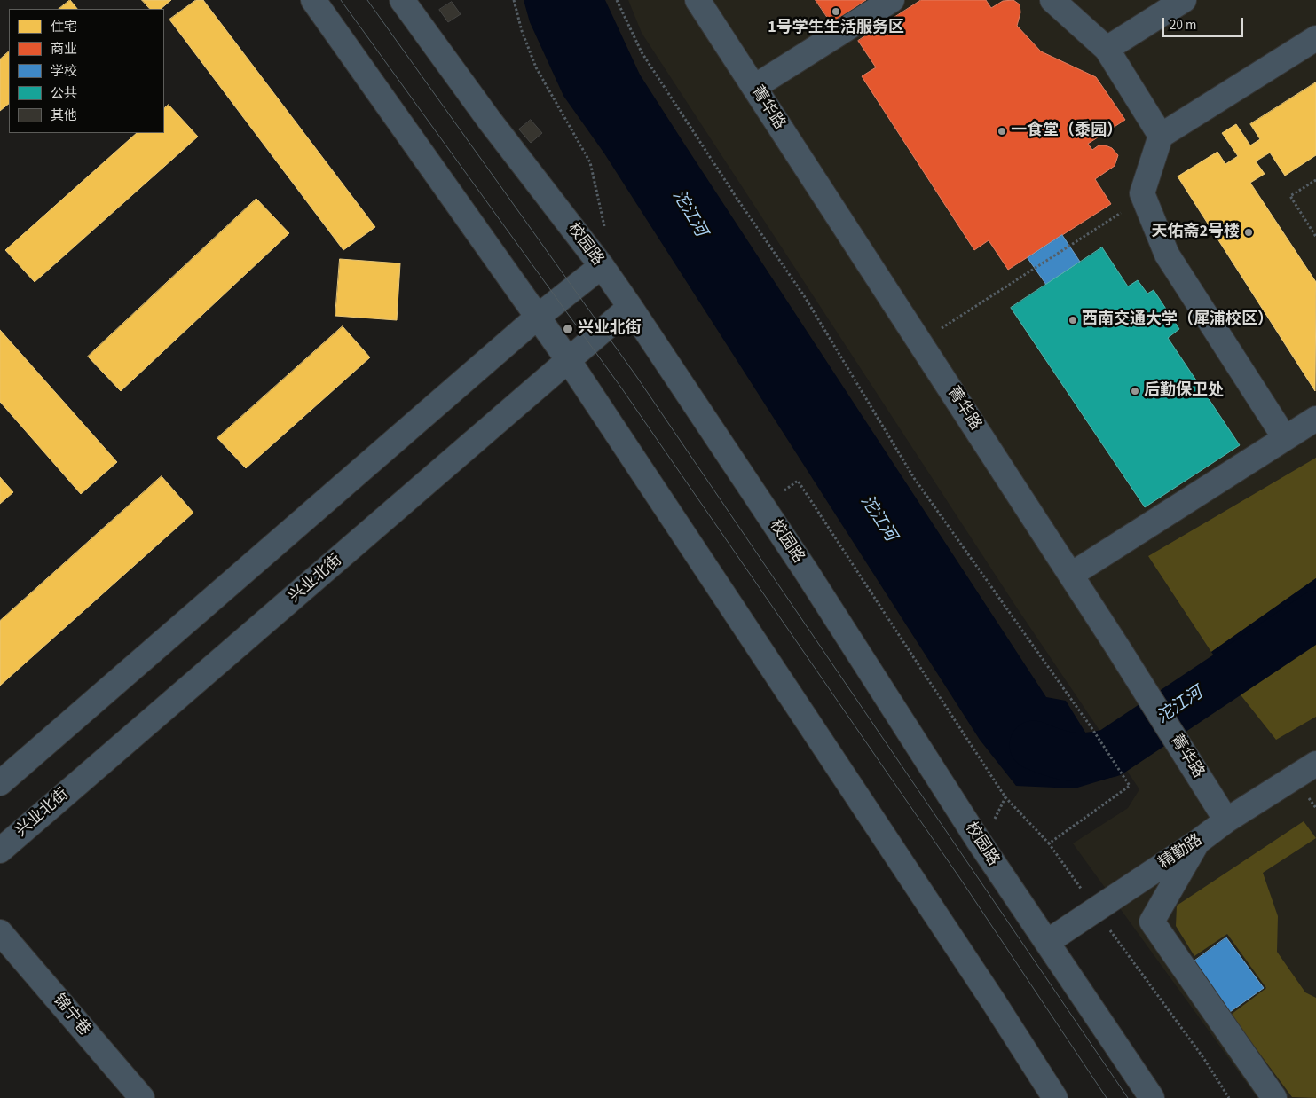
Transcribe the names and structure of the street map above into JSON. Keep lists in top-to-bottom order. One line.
{"streets":{"street":["菁华路","校园路","兴业北街","精勤路","锦宁巷"]},"crossings":[["菁华路","精勤路"],["校园路","兴业北街"],["校园路","精勤路"]],"water":["沱江河"],"places":["1号学生生活服务区","一食堂（黍园）","天佑斋2号楼","西南交通大学（犀浦校区）","兴业北街","后勤保卫处"],"legend":["住宅","商业","学校","公共","其他"],"scale_bar":"20 m"}
